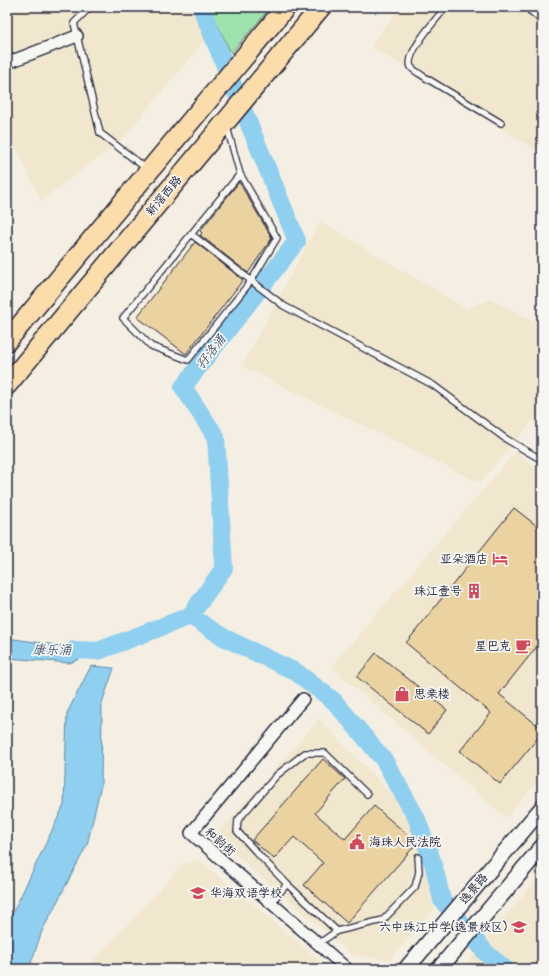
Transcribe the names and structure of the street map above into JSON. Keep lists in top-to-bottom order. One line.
{"streets":{"highway":["新滘西路"],"main road":["逸景路"],"street":["和韵街"]},"water":["孖洛涌","康乐涌"],"places":{"hotel":["亚朵酒店"],"building":["珠江壹号"],"cafe":["星巴克"],"shop":["思亲楼"],"public building":["海珠人民法院"],"school or university":["华海双语学校","六中珠江中学(逸景校区)"]}}
